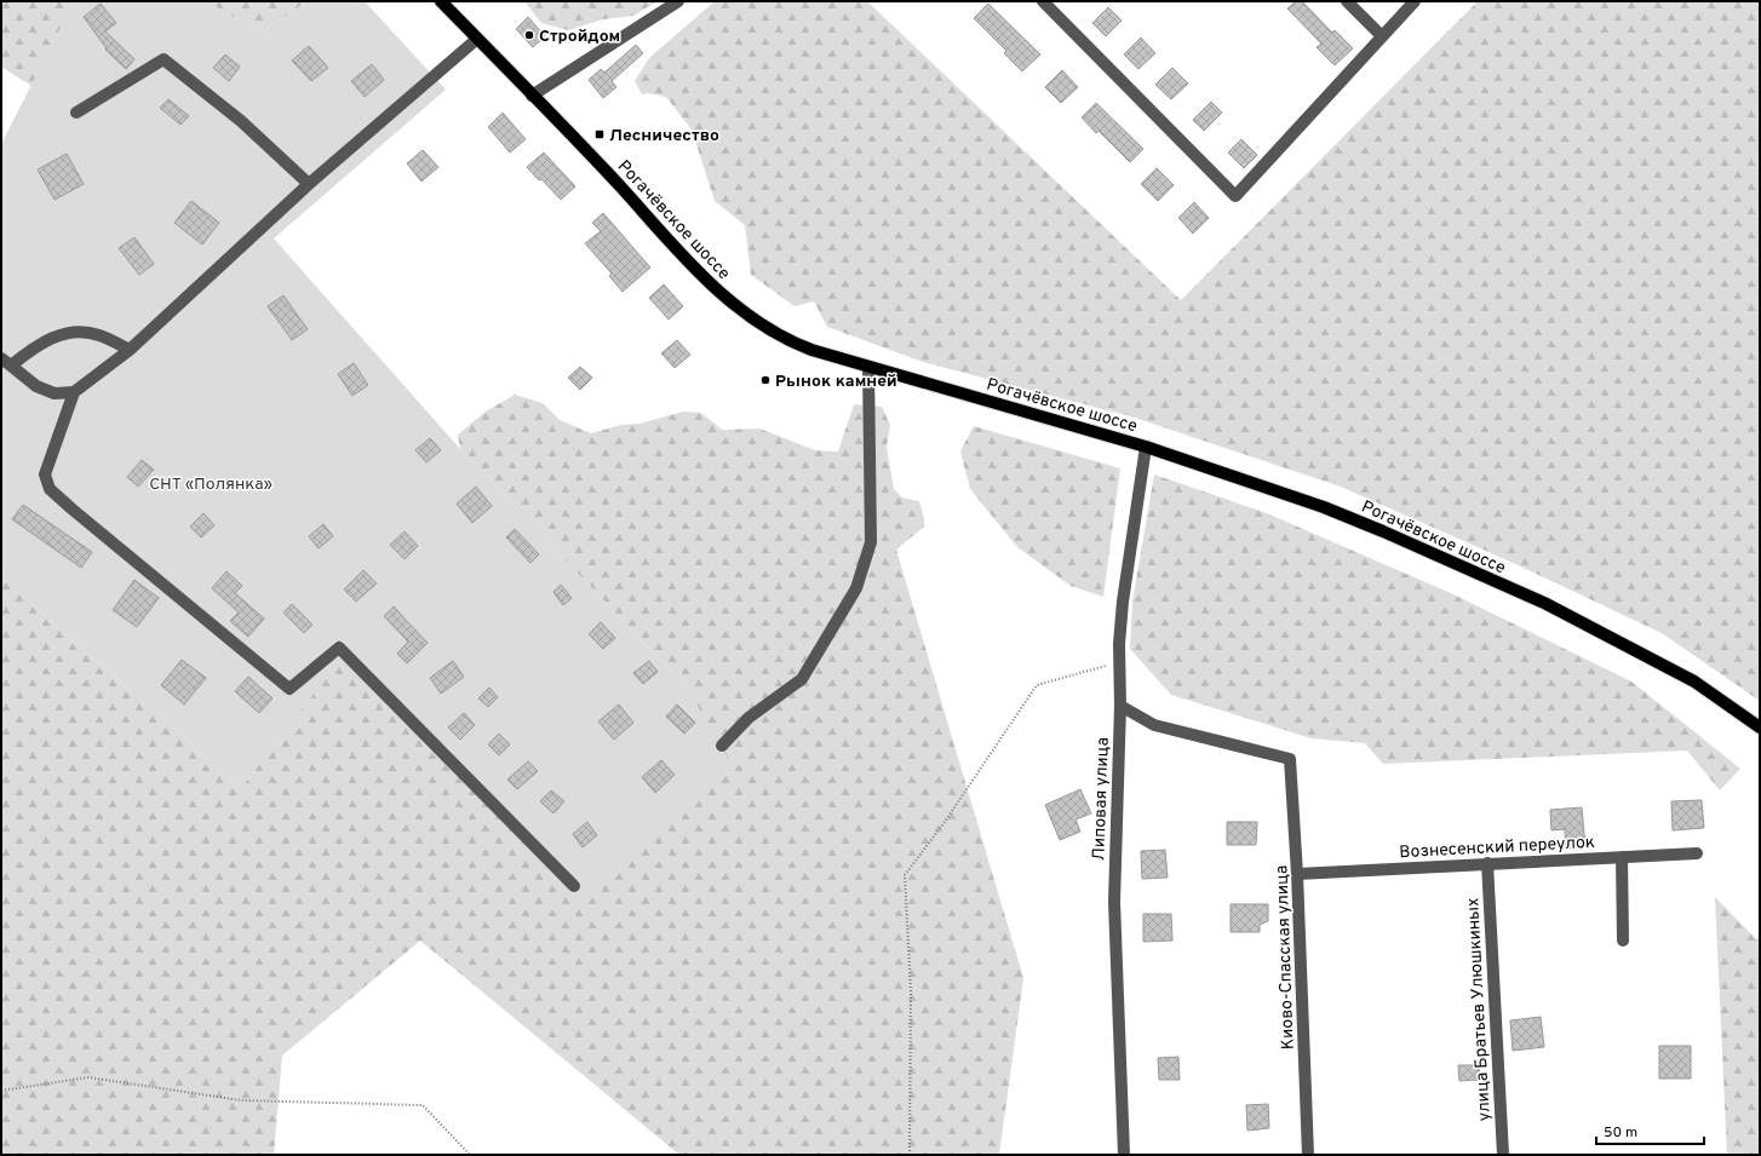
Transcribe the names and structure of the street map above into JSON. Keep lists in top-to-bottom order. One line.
{"streets":{"main road":["Рогачёвское шоссе"],"street":["Липовая улица","Вознесенский переулок","Киово-Спасская улица","улица Братьев Улюшкиных"]},"crossings":[["Рогачёвское шоссе","Липовая улица"],["Липовая улица","Киово-Спасская улица"],["Вознесенский переулок","Киово-Спасская улица"],["Вознесенский переулок","улица Братьев Улюшкиных"]],"parks":["СНТ «Полянка»"],"places":{"other":["Стройдом","Рынок камней"],"transit":["Лесничество"]},"scale_bar":"50 m"}
